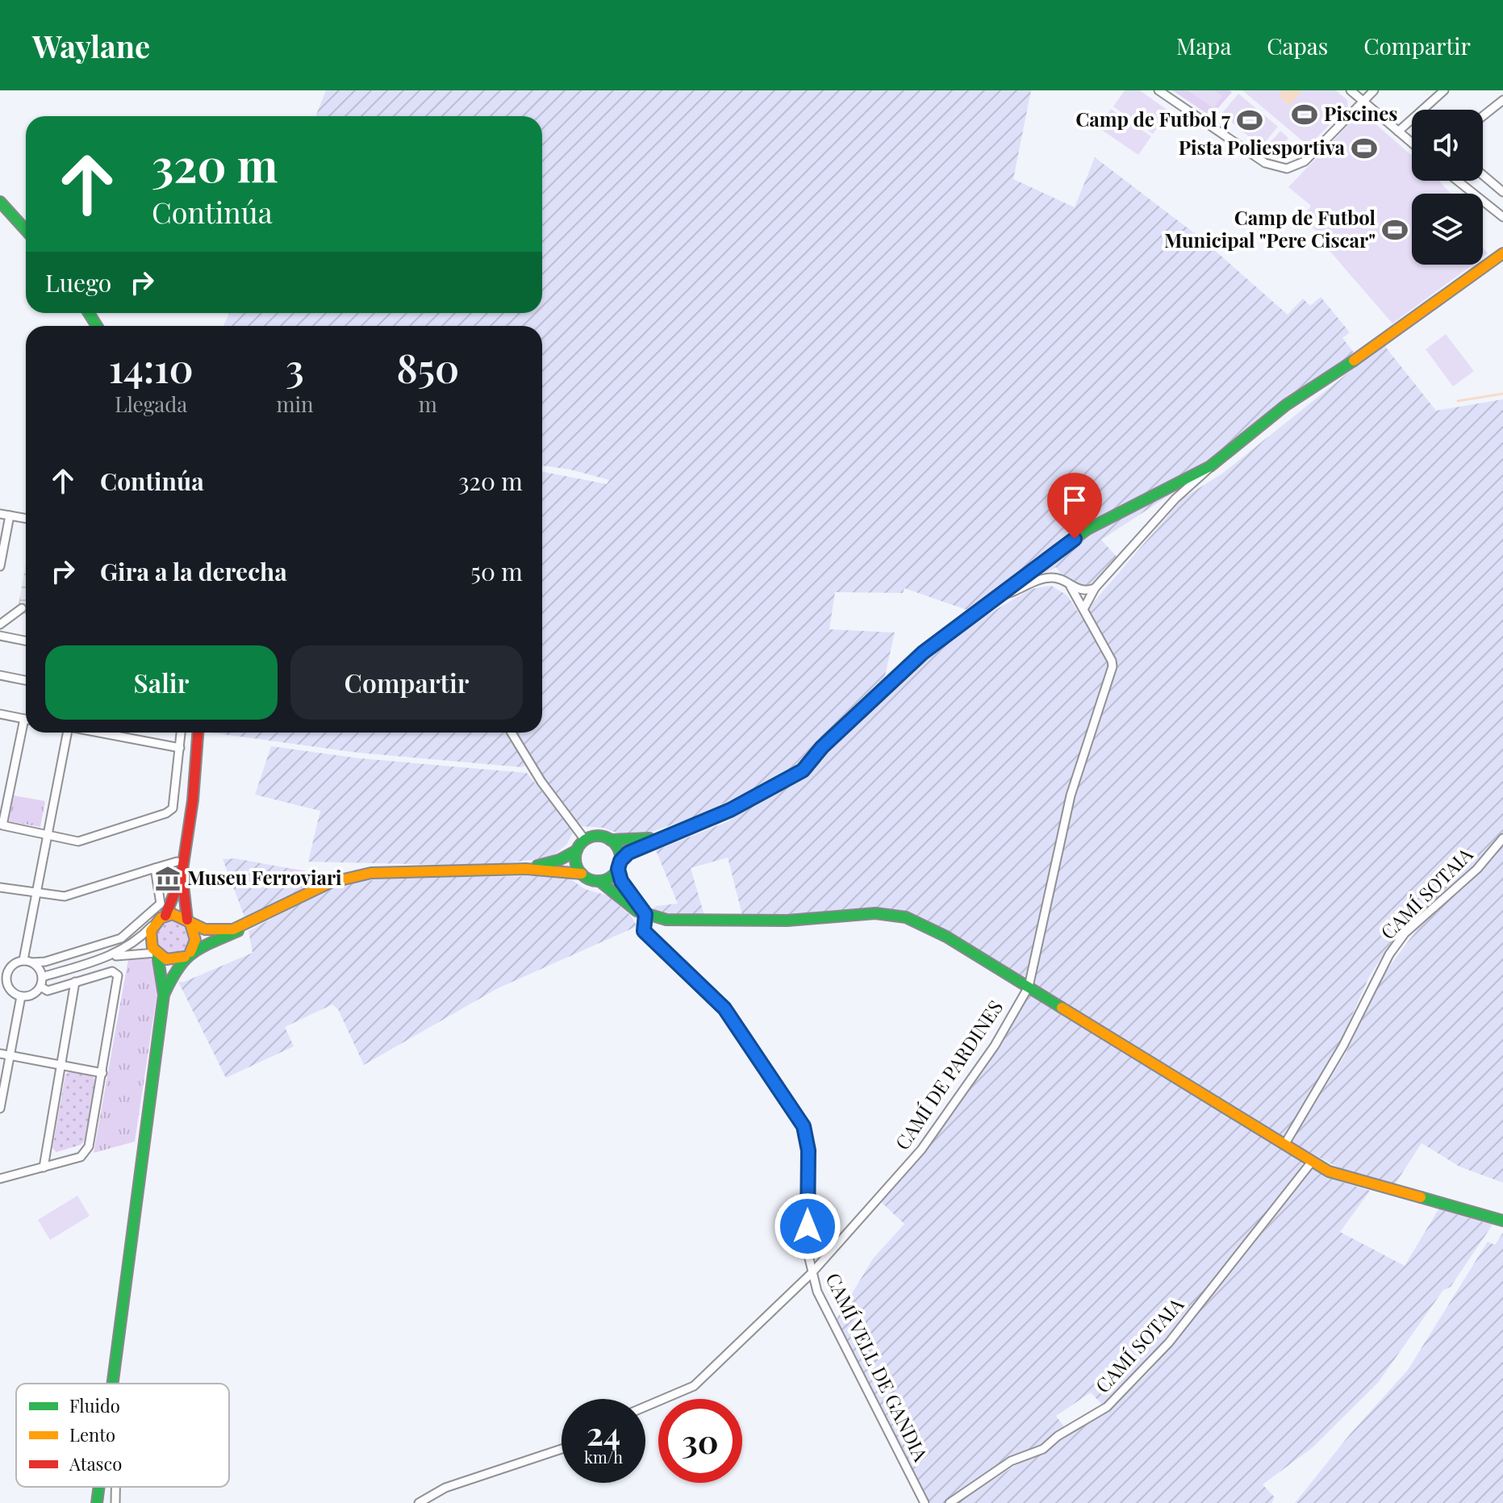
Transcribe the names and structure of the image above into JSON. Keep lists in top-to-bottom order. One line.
{"streets":{"street":["CAMÍ SOTAIA","CAMÍ DE PARDINES","CAMÍ VELL DE GANDIA"]},"crossings":[["CAMÍ DE PARDINES","CAMÍ VELL DE GANDIA"]],"places":{"sports":["Piscines","Camp de Futbol 7","Pista Poliesportiva","Camp de Futbol Municipal \"Pere Ciscar\""],"museum":["Museu Ferroviari"]},"legend":["Fluido","Lento","Atasco"],"page":{"header":"Waylane","nav":["Mapa","Capas","Compartir"],"turn":["320 m","Continúa"],"then":"Luego","eta":["14:10","Llegada","3","min","850","m"],"list":[{"name":"Continúa","value":"320 m"},{"name":"Gira a la derecha","value":"50 m"}],"buttons":["Salir","Compartir"],"speed":"24 km/h","limit":"30"}}
